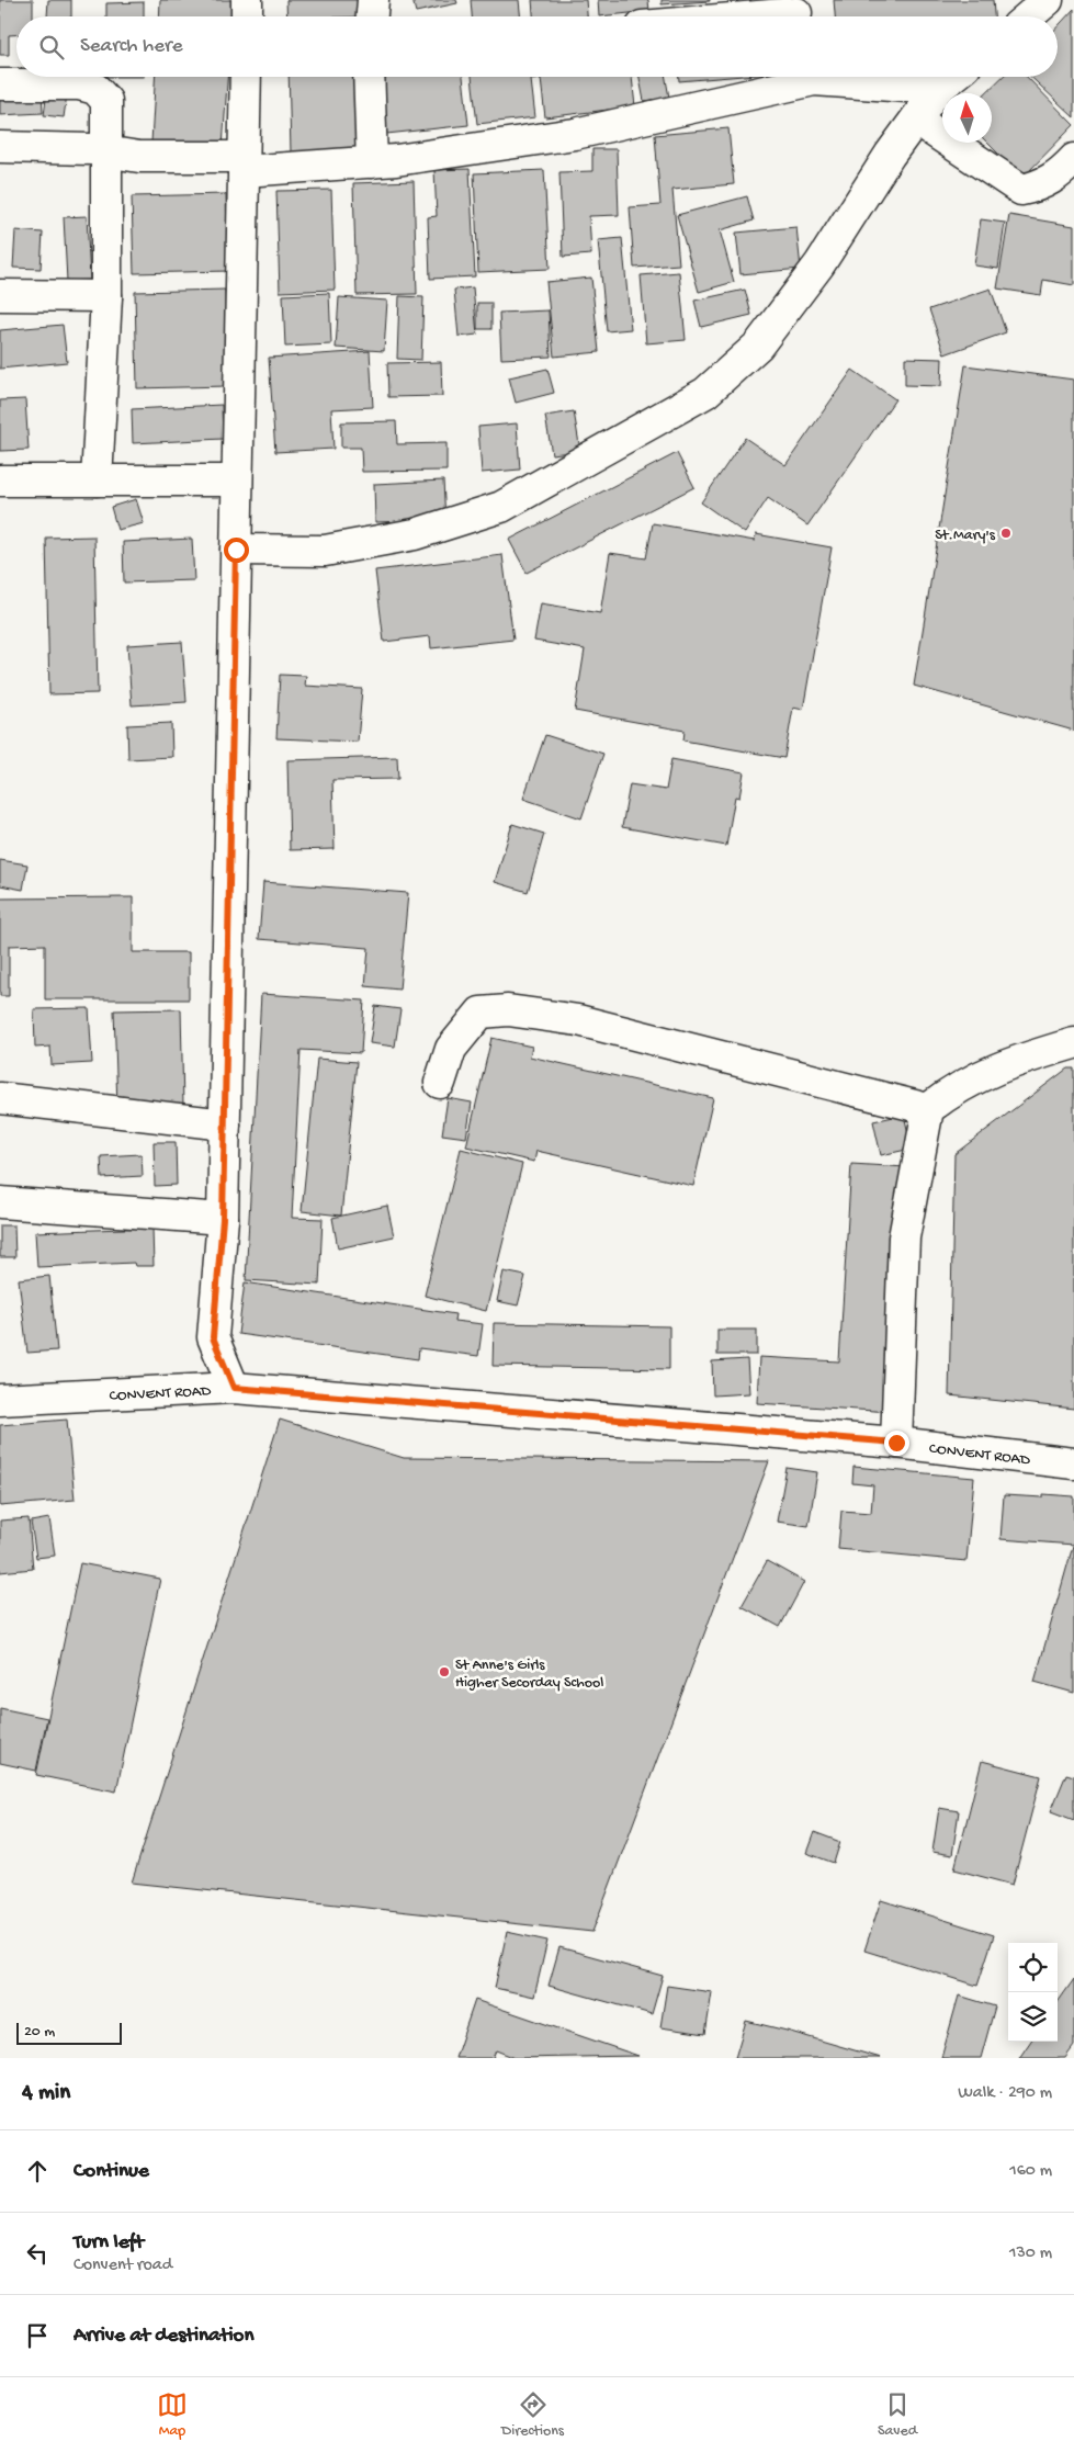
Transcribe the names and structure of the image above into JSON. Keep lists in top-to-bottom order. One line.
{"streets":{"street":["CONVENT ROAD"]},"places":["St.Mary's","St Anne's Girls Higher Secorday School"],"scale_bar":"20 m","north":"top","page":{"search":"Search here","scale":"20 m","heading":["4 min","Walk · 290 m"],"list":[["Continue","160 m"],["Turn left","Convent road","130 m"],"Arrive at destination"],"nav":["Map","Directions","Saved"]}}
